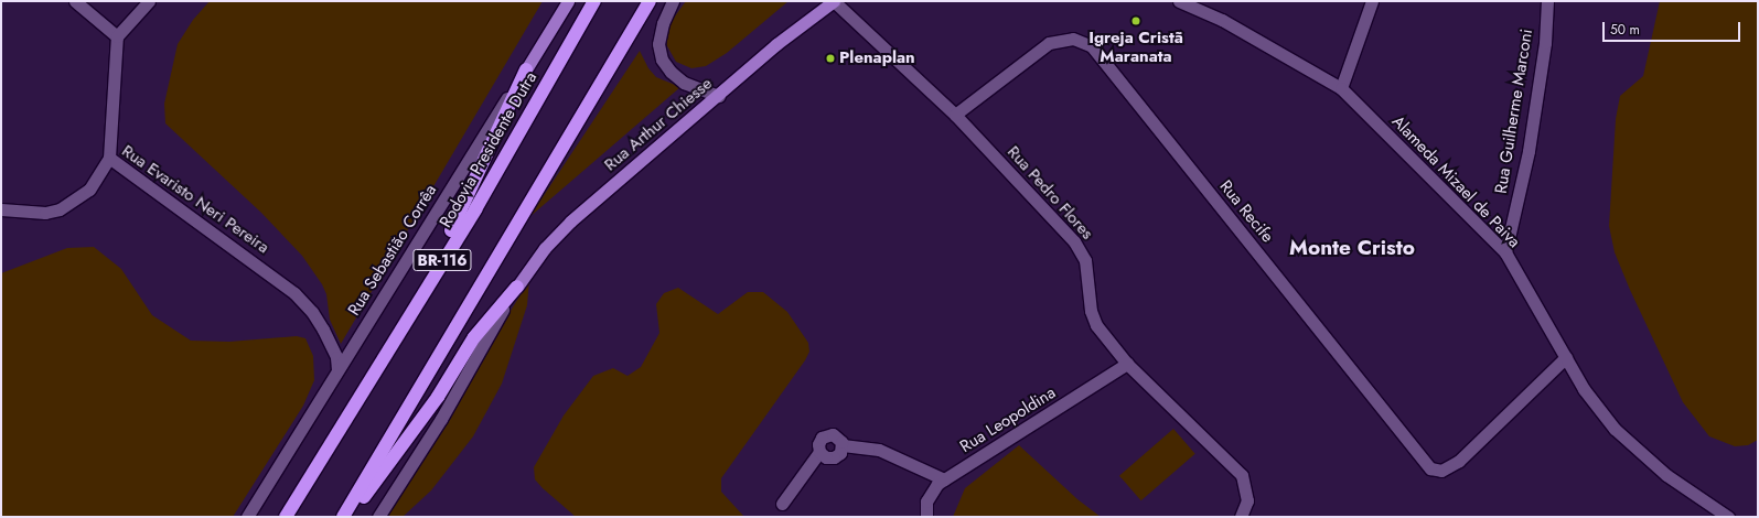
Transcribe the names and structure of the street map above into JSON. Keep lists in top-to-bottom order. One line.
{"streets":{"highway":["Rodovia Presidente Dutra","BR-116"],"main road":["Rua Arthur Chiesse","Rua Sebastião Corrêa"],"street":["Rua Guilherme Marconi","Alameda Mizael de Paiva","Rua Pedro Flores","Rua Evaristo Neri Pereira","Rua Recife","Rua Leopoldina"]},"crossings":[["Rua Guilherme Marconi","Alameda Mizael de Paiva"],["Rua Arthur Chiesse","Rua Pedro Flores"],["Alameda Mizael de Paiva","Rua Recife"],["Rua Pedro Flores","Rua Recife"],["Rua Pedro Flores","Rua Leopoldina"],["Rua Evaristo Neri Pereira","Rua Sebastião Corrêa"]],"districts":["Monte Cristo"],"places":["Igreja Cristã Maranata","Plenaplan"],"scale_bar":"50 m"}
